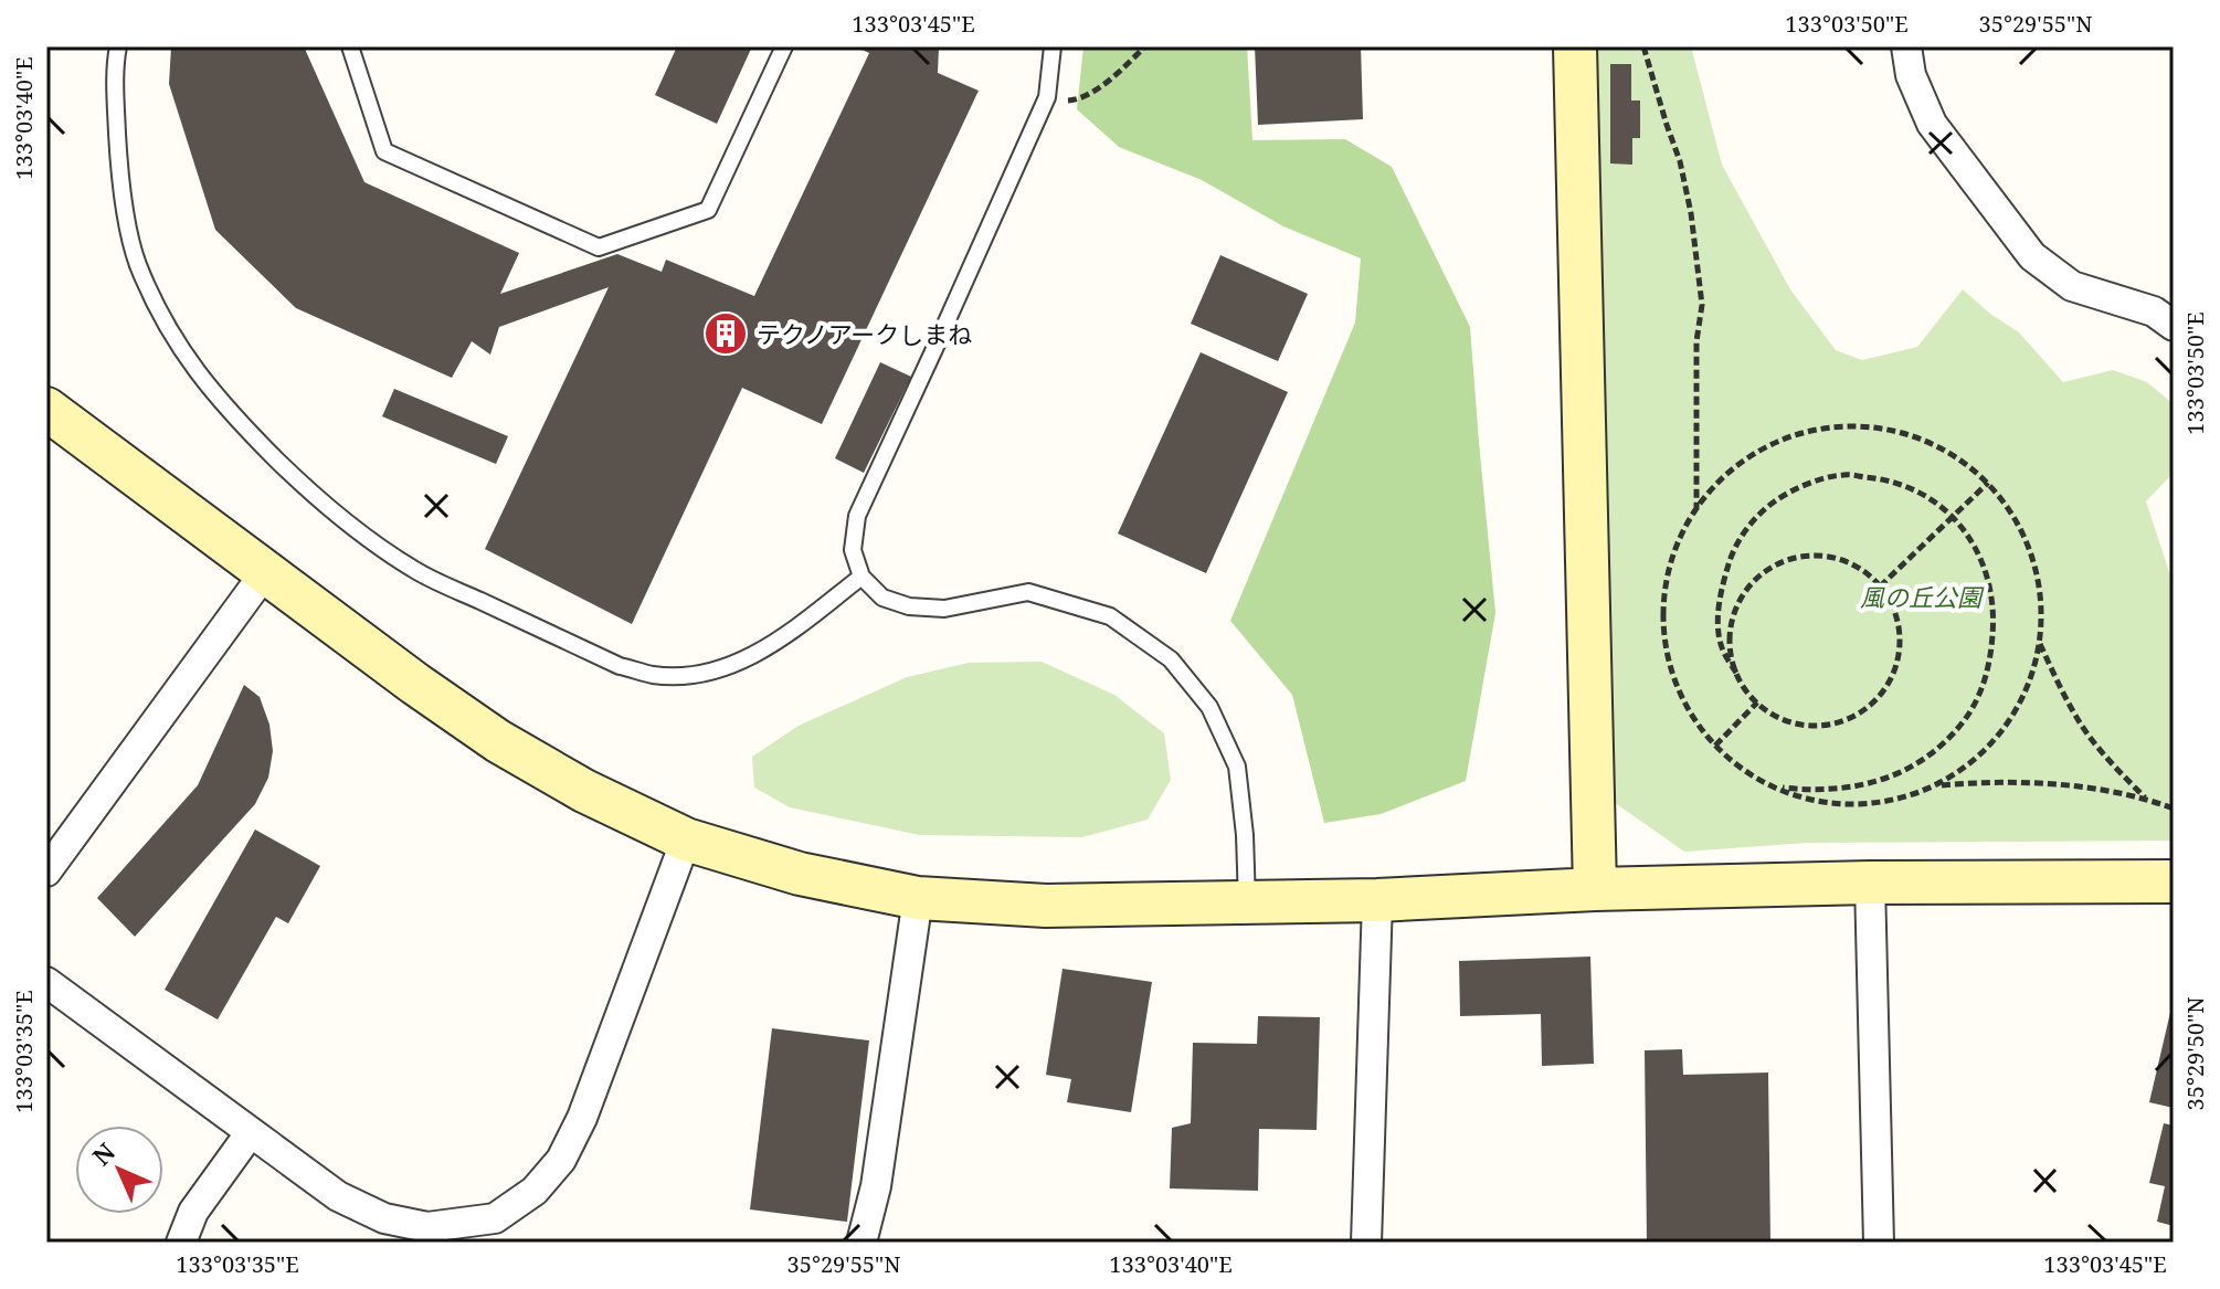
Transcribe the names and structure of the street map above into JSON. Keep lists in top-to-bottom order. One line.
{"parks":["風の丘公園"],"places":{"building":["テクノアークしまね"]},"north":"top left","coordinates":["133°03'45\"E","133°03'50\"E","35°29'55\"N","133°03'40\"E","133°03'35\"E","35°29'50\"N"]}
